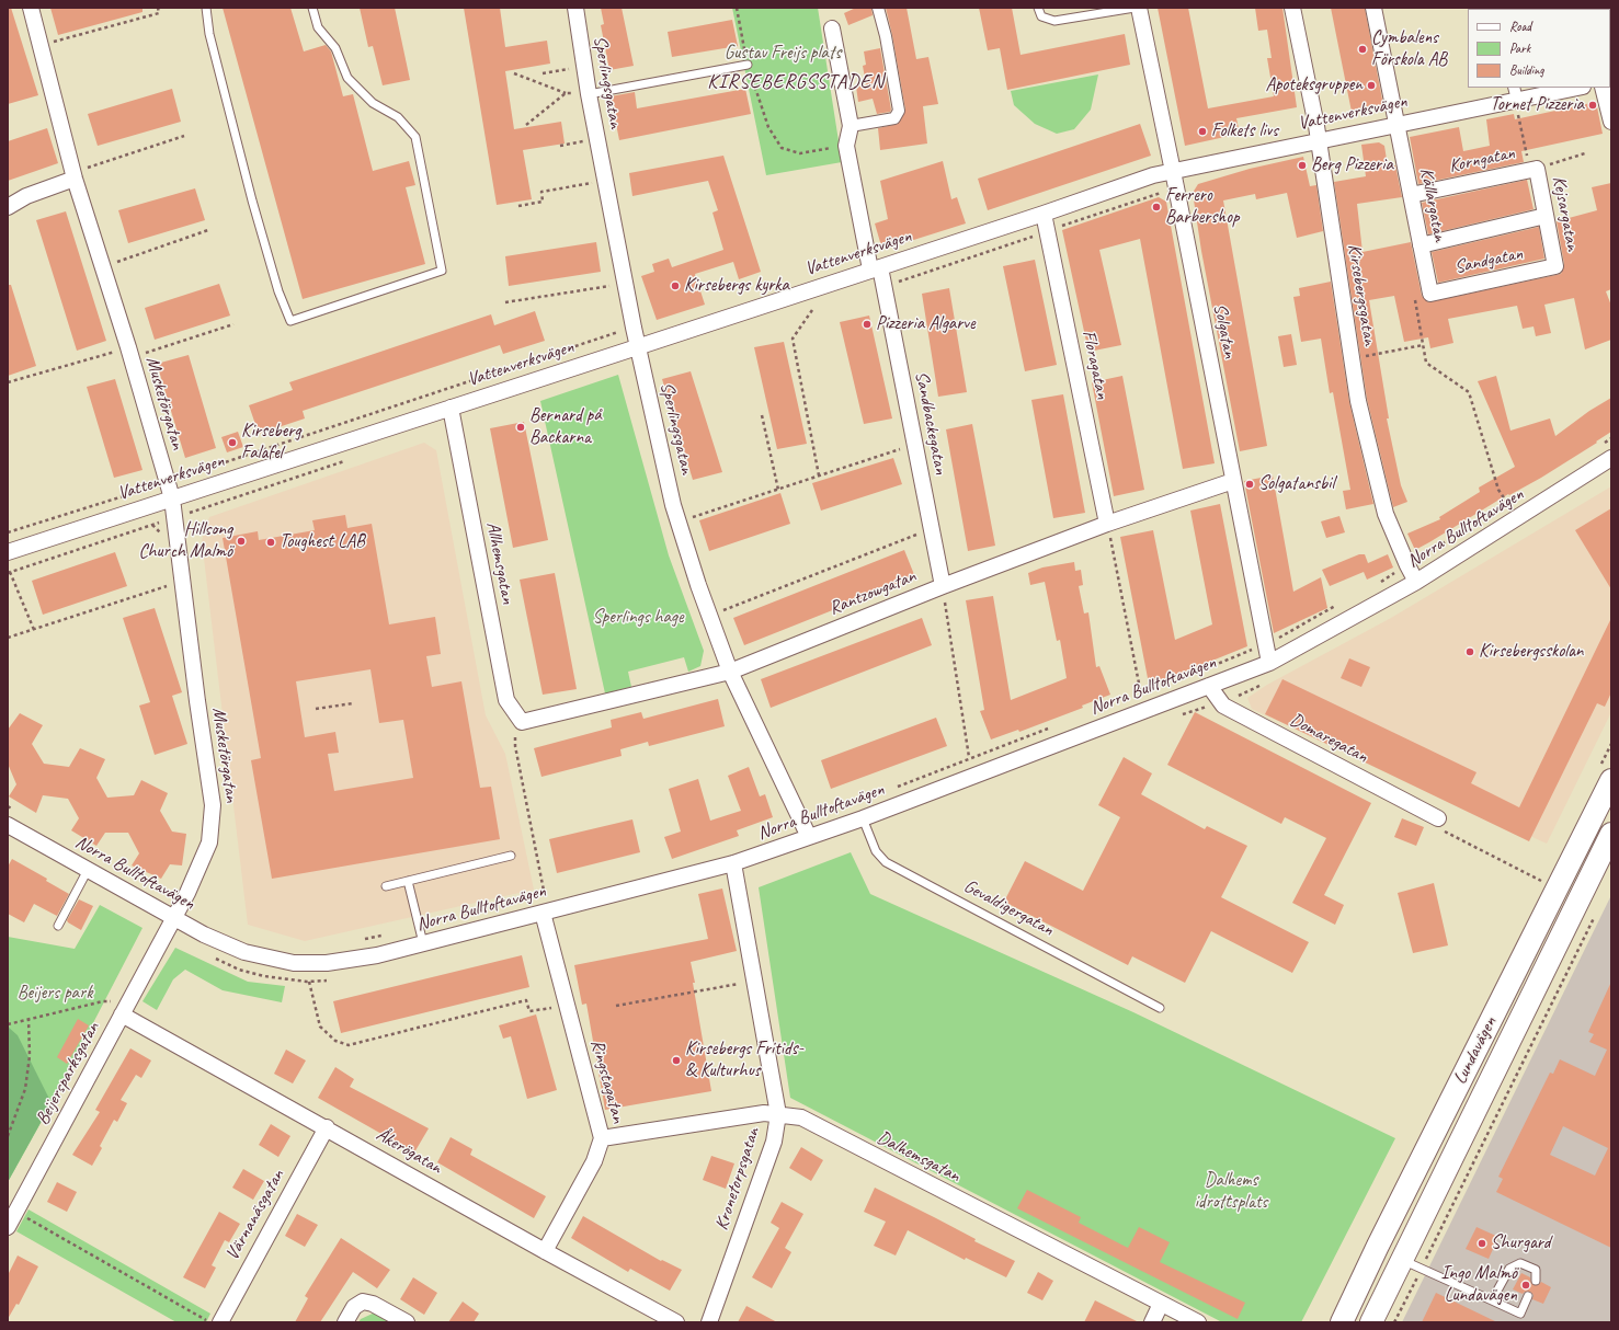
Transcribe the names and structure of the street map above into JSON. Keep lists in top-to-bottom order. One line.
{"streets":{"main road":["Lundavägen"],"street":["Sperlingsgatan","Vattenverksvägen","Korngatan","Källargatan","Kejsargatan","Sandgatan","Kirsebergsgatan","Solgatan","Floragatan","Musketörgatan","Sandbackegatan","Norra Bulltoftavägen","Allhemsgatan","Rantzowgatan","Domaregatan","Beijersparksgatan","Ringstagatan","Åkerögatan","Dalhemsgatan","Kronetorpsgatan","Värnanäsgatan"],"lane":["Gevaldigergatan"]},"crossings":[["Sperlingsgatan","Vattenverksvägen"],["Sperlingsgatan","Norra Bulltoftavägen"],["Sperlingsgatan","Rantzowgatan"],["Vattenverksvägen","Källargatan"],["Vattenverksvägen","Kirsebergsgatan"],["Vattenverksvägen","Solgatan"],["Vattenverksvägen","Floragatan"],["Vattenverksvägen","Musketörgatan"],["Vattenverksvägen","Sandbackegatan"],["Vattenverksvägen","Allhemsgatan"],["Korngatan","Källargatan"],["Korngatan","Kejsargatan"],["Källargatan","Sandgatan"],["Kejsargatan","Sandgatan"],["Kirsebergsgatan","Norra Bulltoftavägen"],["Solgatan","Norra Bulltoftavägen"],["Solgatan","Rantzowgatan"],["Floragatan","Rantzowgatan"],["Musketörgatan","Norra Bulltoftavägen"],["Musketörgatan","Beijersparksgatan"],["Sandbackegatan","Rantzowgatan"],["Norra Bulltoftavägen","Domaregatan"],["Norra Bulltoftavägen","Gevaldigergatan"],["Norra Bulltoftavägen","Beijersparksgatan"],["Norra Bulltoftavägen","Ringstagatan"],["Norra Bulltoftavägen","Kronetorpsgatan"],["Allhemsgatan","Rantzowgatan"],["Beijersparksgatan","Åkerögatan"],["Ringstagatan","Åkerögatan"],["Ringstagatan","Dalhemsgatan"],["Åkerögatan","Värnanäsgatan"],["Dalhemsgatan","Kronetorpsgatan"]],"districts":["KIRSEBERGSSTADEN"],"parks":["Gustav Freijs plats","Sperlings hage","Beijers park","Dalhems idrottsplats"],"places":["Cymbalens Förskola AB","Apoteksgruppen","Tornet Pizzeria","Folkets livs","Berg Pizzeria","Ferrero Barbershop","Kirsebergs kyrka","Pizzeria Algarve","Bernard på Backarna","Kirseberg Falafel","Solgatansbil","Hillsong Church Malmö","Toughest LAB","Kirsebergsskolan","Kirsebergs Fritids- & Kulturhus","Shurgard","Ingo Malmö Lundavägen"],"legend":["Road","Park","Building"]}
